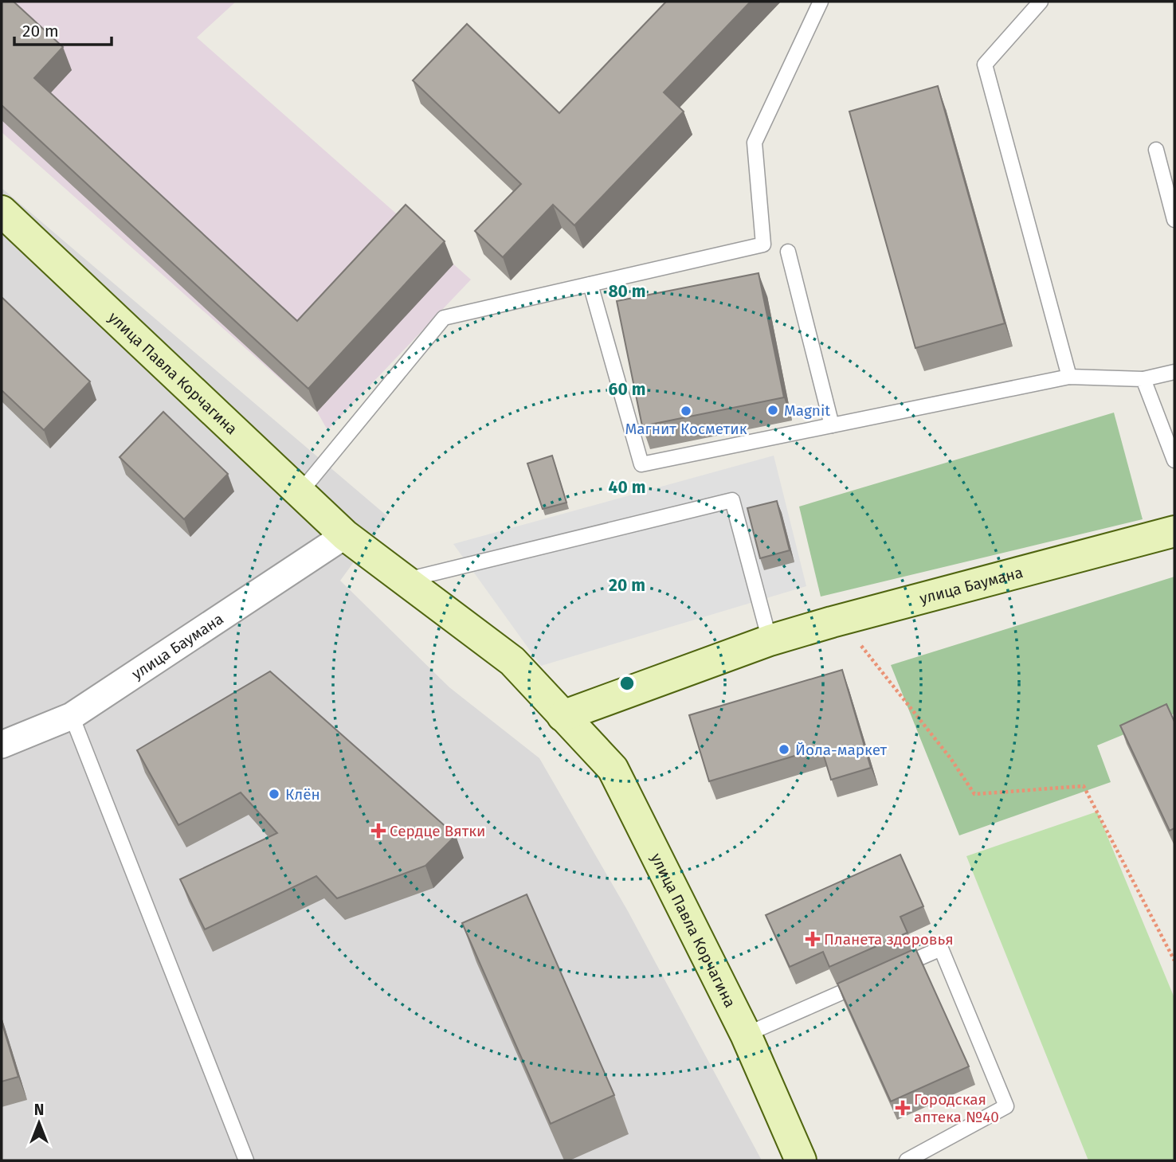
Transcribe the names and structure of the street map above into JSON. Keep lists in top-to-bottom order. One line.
{"streets":{"main road":["улица Павла Корчагина","улица Баумана"]},"crossings":[["улица Павла Корчагина","улица Баумана"]],"places":{"other":["Magnit","Магнит Косметик","Йола-маркет","Клён"],"health":["Сердце Вятки","Планета здоровья","Городская аптека №40"]},"scale_bar":"20 m","north":"top","rings":["80 m","60 m","40 m","20 m"]}
